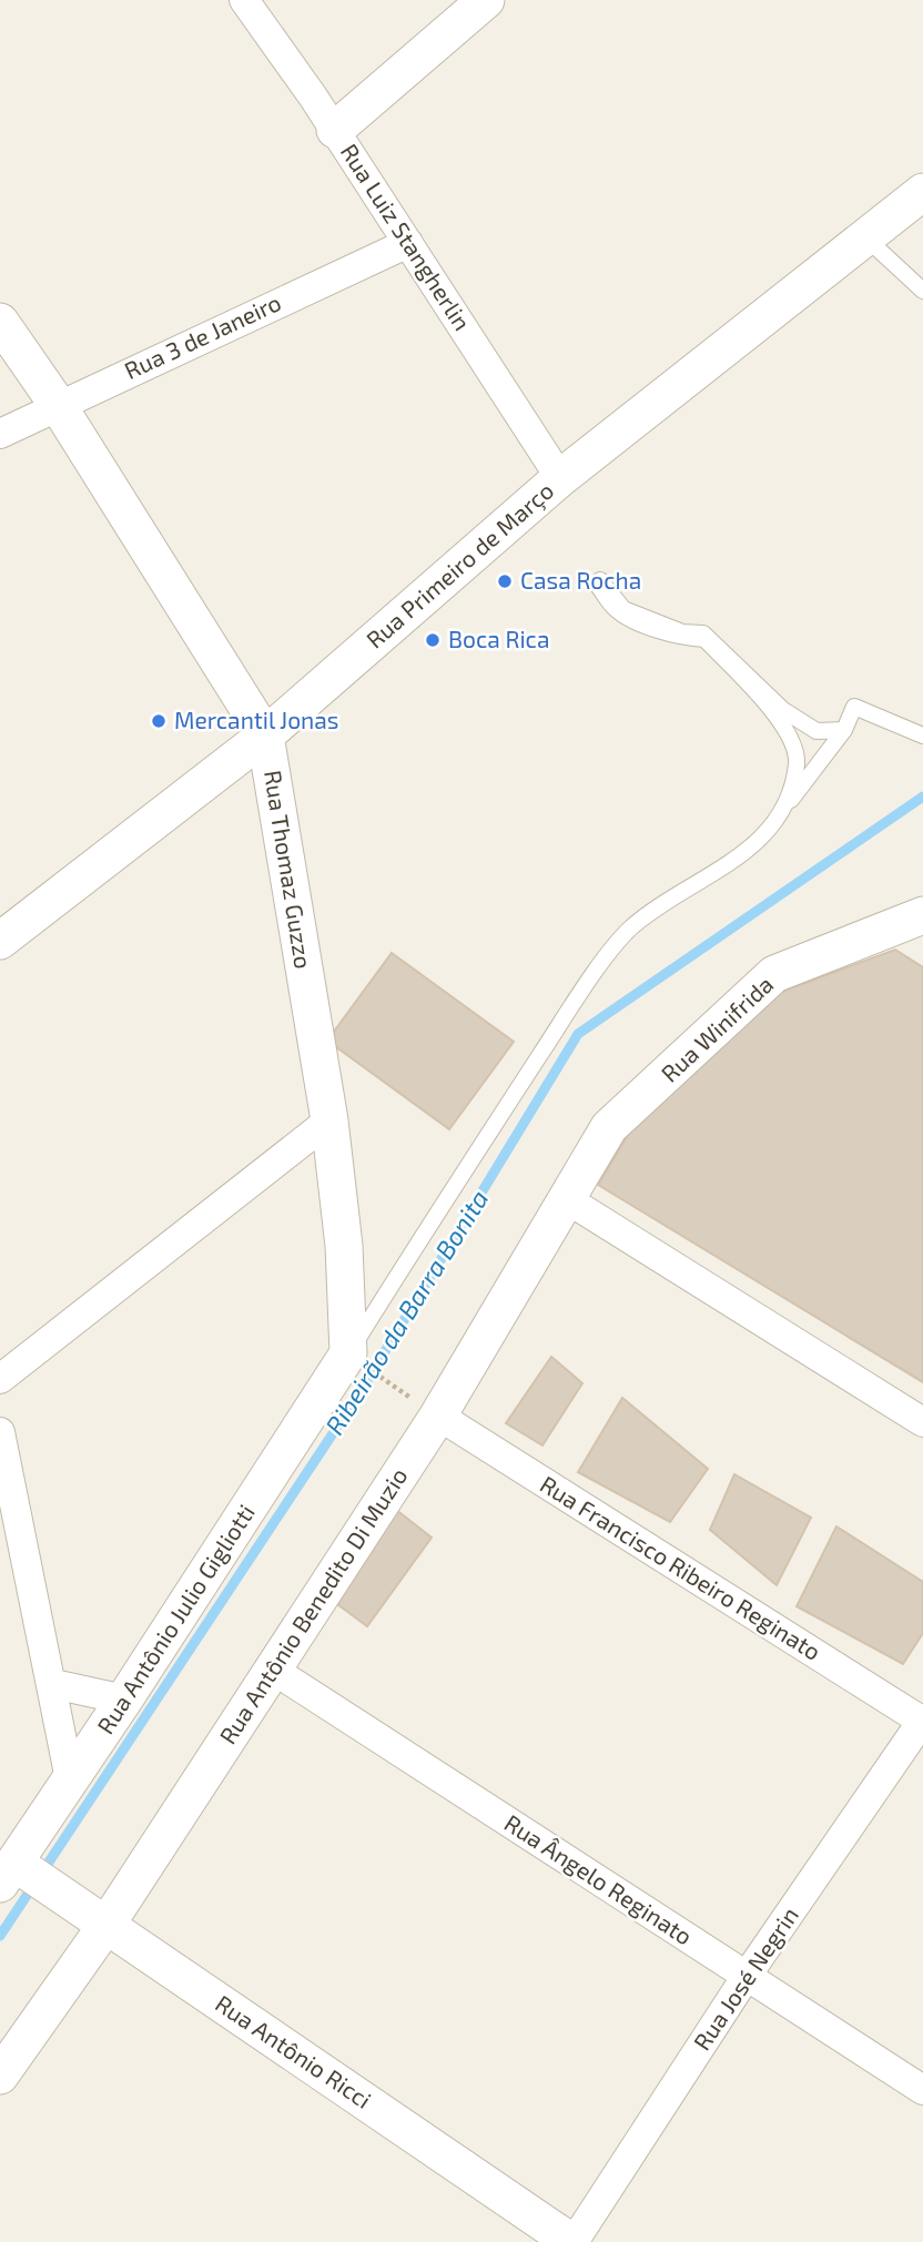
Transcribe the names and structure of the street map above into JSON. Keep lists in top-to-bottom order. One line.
{"streets":{"street":["Rua Luiz Stangherlin","Rua 3 de Janeiro","Rua Primeiro de Março","Rua Thomaz Guzzo","Rua Winifrida","Rua Francisco Ribeiro Reginato","Rua Antônio Benedito Di Muzio","Rua Antônio Julio Gigliotti","Rua Ângelo Reginato","Rua José Negrin","Rua Antônio Ricci"]},"crossings":[["Rua Luiz Stangherlin","Rua 3 de Janeiro"],["Rua Luiz Stangherlin","Rua Primeiro de Março"],["Rua 3 de Janeiro","Rua Thomaz Guzzo"],["Rua Primeiro de Março","Rua Thomaz Guzzo"],["Rua Thomaz Guzzo","Rua Antônio Julio Gigliotti"],["Rua Winifrida","Rua Antônio Benedito Di Muzio"],["Rua Francisco Ribeiro Reginato","Rua Antônio Benedito Di Muzio"],["Rua Francisco Ribeiro Reginato","Rua José Negrin"],["Rua Antônio Benedito Di Muzio","Rua Ângelo Reginato"],["Rua Antônio Benedito Di Muzio","Rua Antônio Ricci"],["Rua Antônio Julio Gigliotti","Rua Antônio Ricci"],["Rua Ângelo Reginato","Rua José Negrin"],["Rua José Negrin","Rua Antônio Ricci"]],"water":["Ribeirão da Barra Bonita"],"places":["Casa Rocha","Boca Rica","Mercantil Jonas"]}
